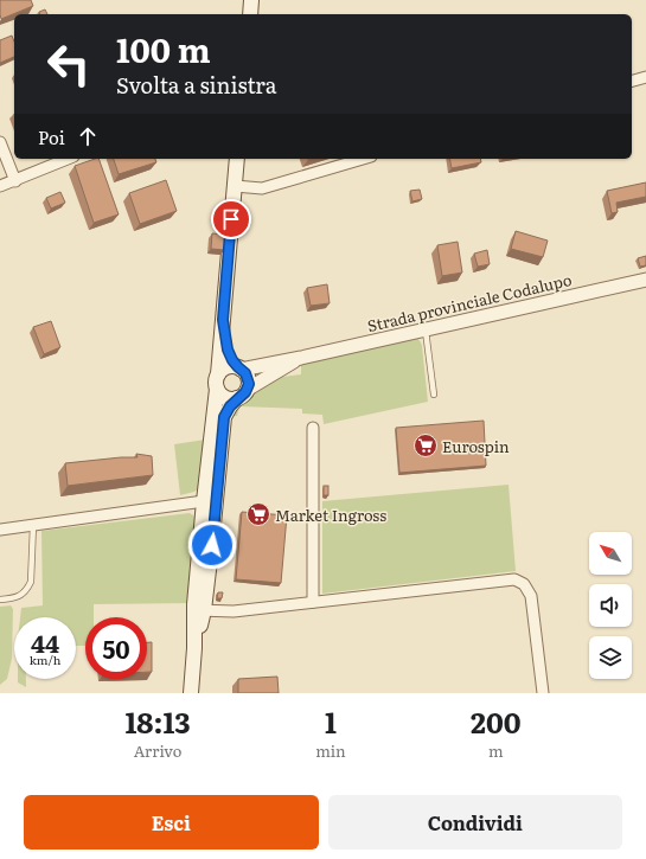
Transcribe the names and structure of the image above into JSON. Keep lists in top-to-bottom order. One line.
{"streets":{"street":["Strada provinciale Codalupo"]},"places":{"supermarket":["Eurospin","Market Ingross"]},"north":"top left","page":{"turn":["100 m","Svolta a sinistra"],"then":"Poi","speed":"44 km/h","limit":"50","eta":["18:13","Arrivo","1","min","200","m"],"buttons":["Esci","Condividi"]}}
